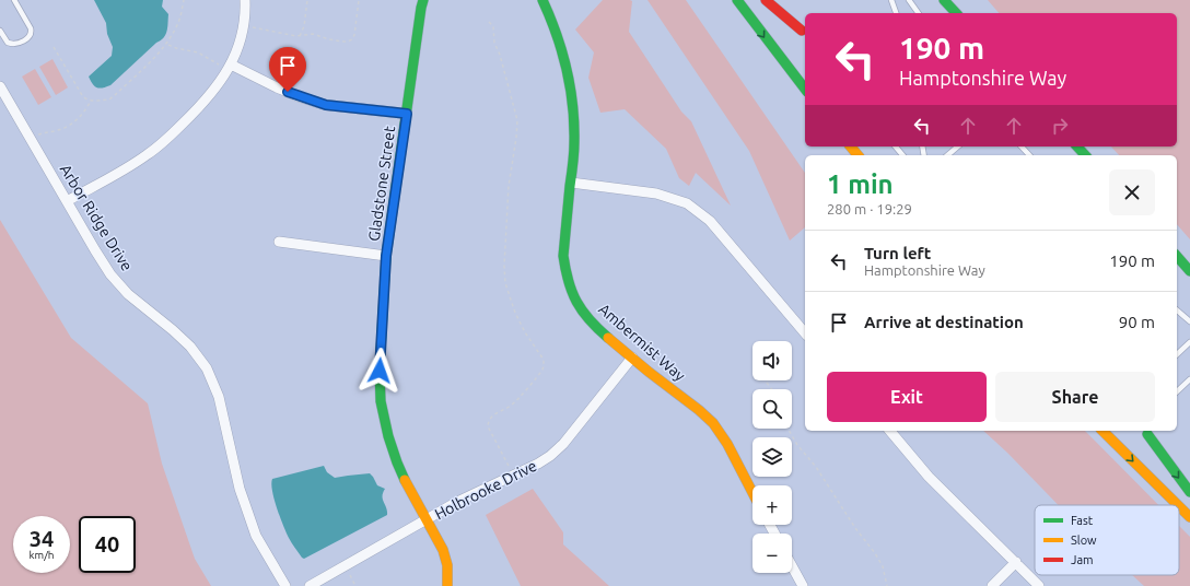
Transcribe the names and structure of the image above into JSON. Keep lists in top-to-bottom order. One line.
{"streets":{"main road":["Gladstone Street","Ambermist Way"],"street":["Arbor Ridge Drive","Holbrooke Drive"]},"crossings":[["Gladstone Street","Holbrooke Drive"],["Ambermist Way","Holbrooke Drive"]],"legend":["Fast","Slow","Jam"],"page":{"turn":["190 m","Hamptonshire Way"],"heading":["1 min","280 m · 19:29"],"list":[{"name":"Turn left","note":"Hamptonshire Way","value":"190 m"},{"name":"Arrive at destination","value":"90 m"}],"map_buttons":["+","−"],"buttons":["Exit","Share"],"speed":"34 km/h","limit":"40"}}
